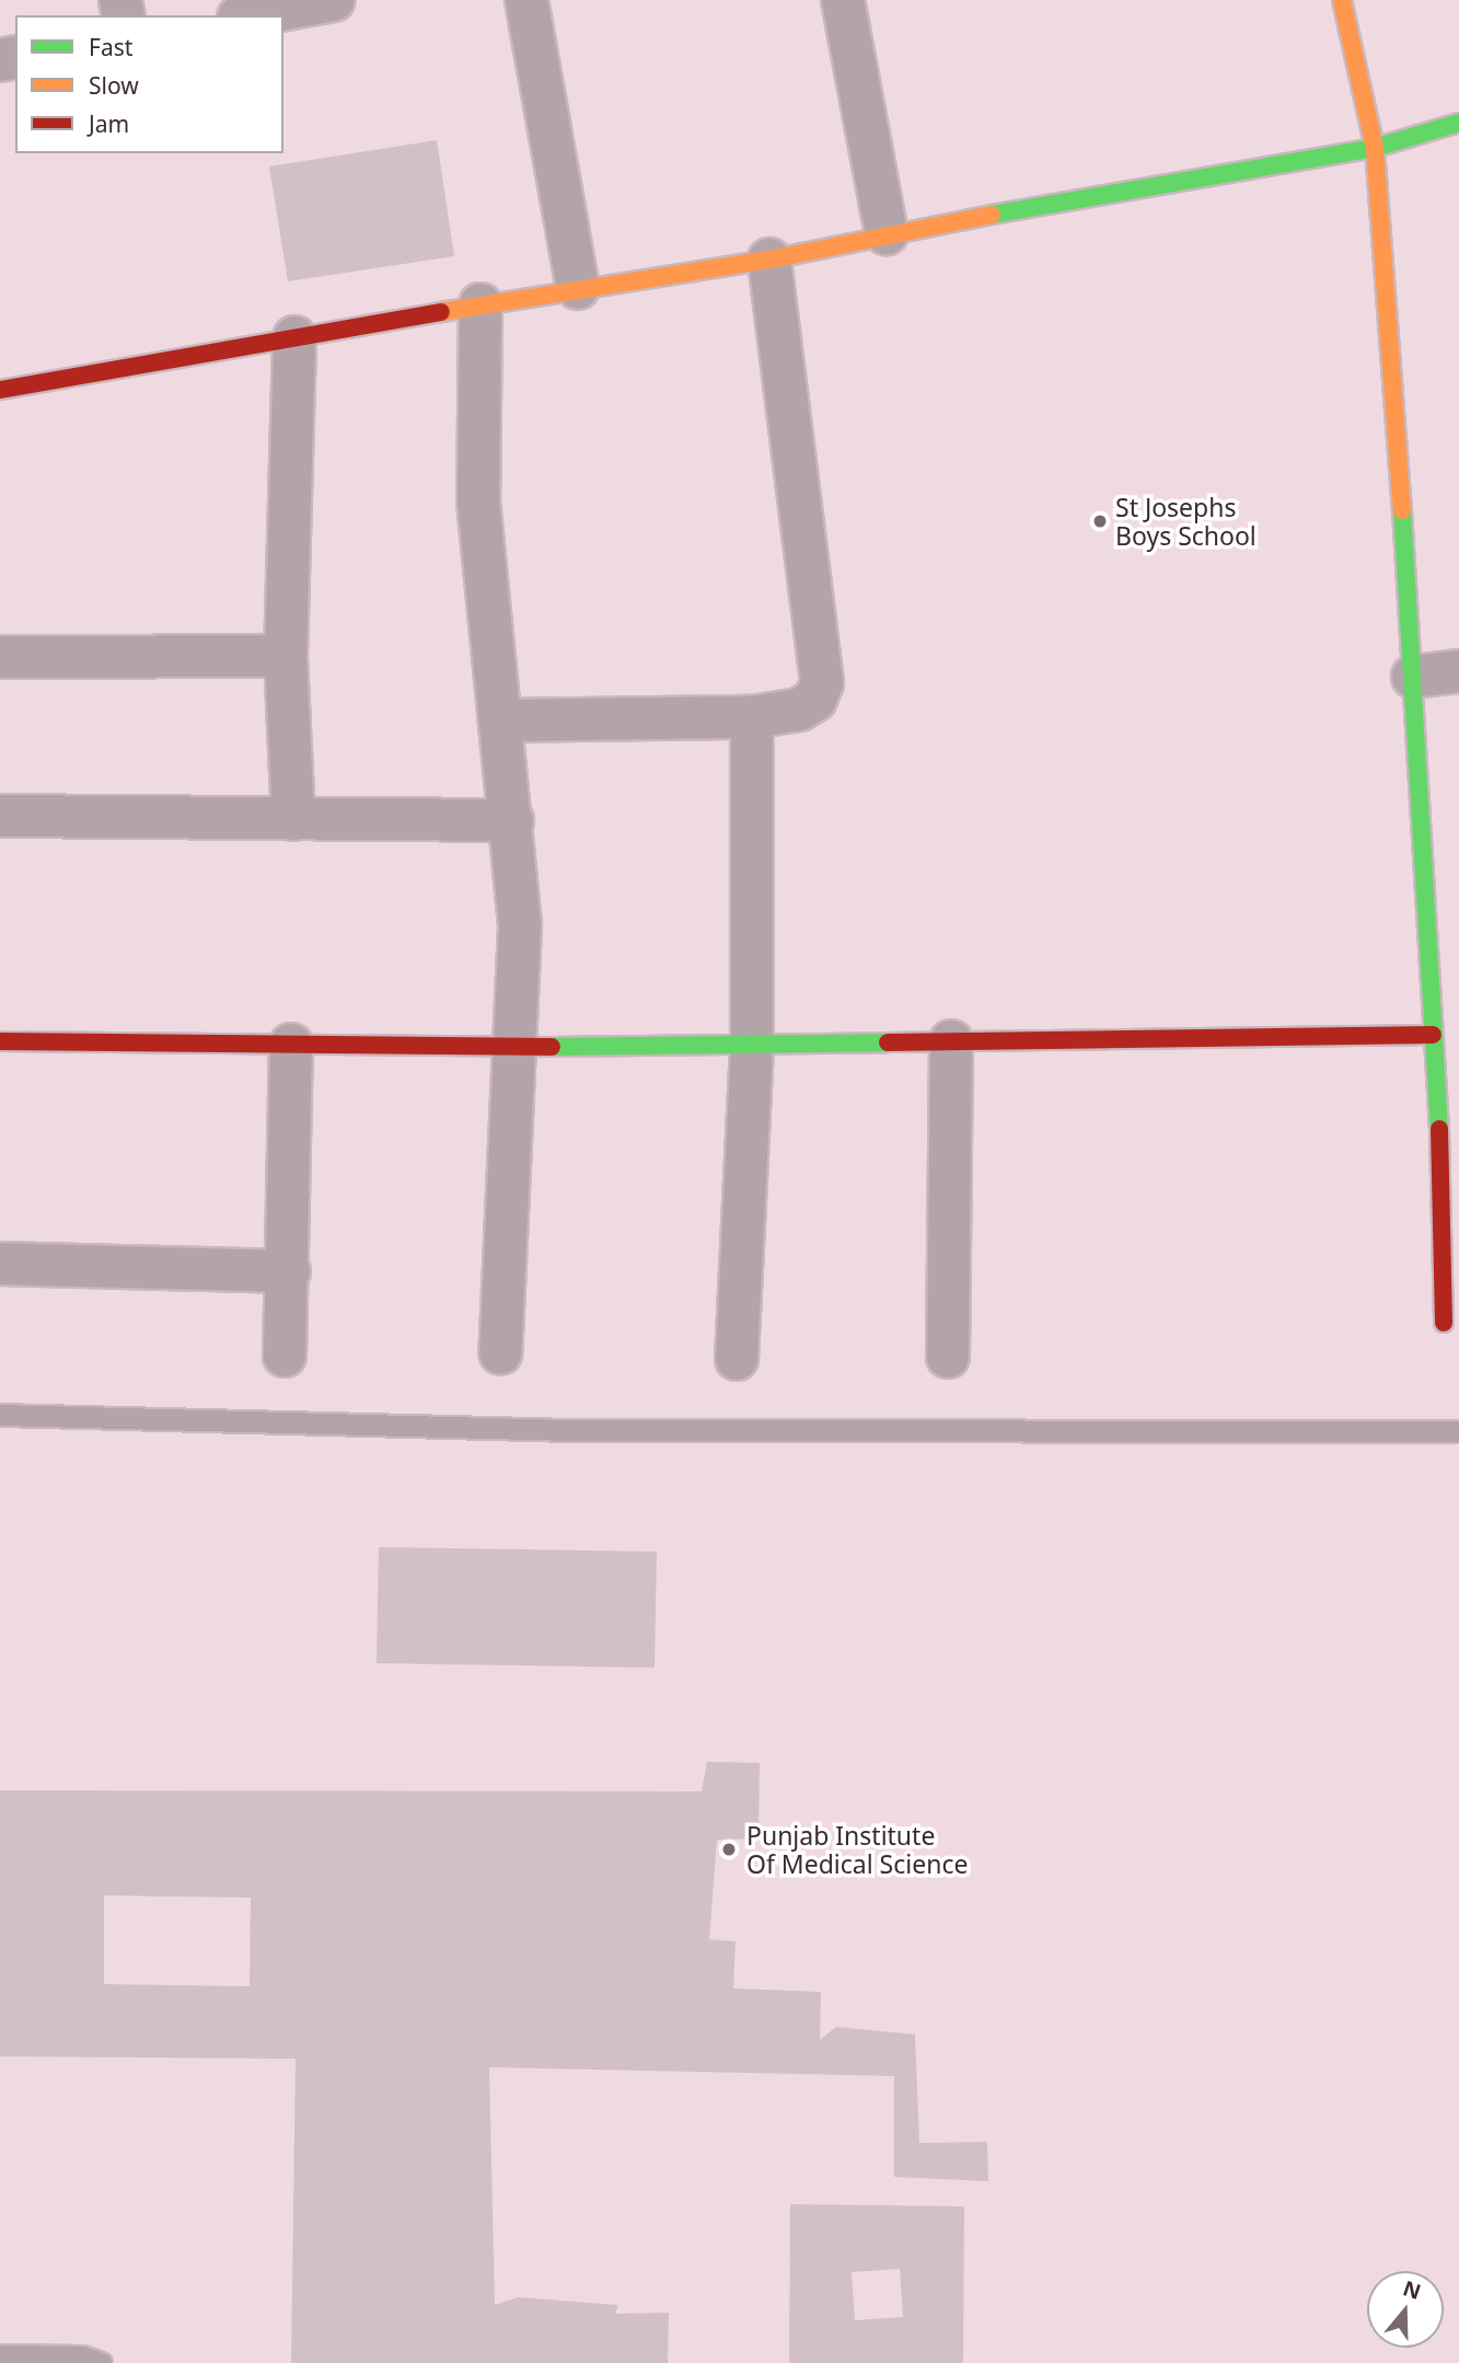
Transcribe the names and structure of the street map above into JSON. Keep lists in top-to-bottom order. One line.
{"places":["St Josephs Boys School","Punjab Institute Of Medical Science"],"legend":["Fast","Slow","Jam"],"north":"top"}
